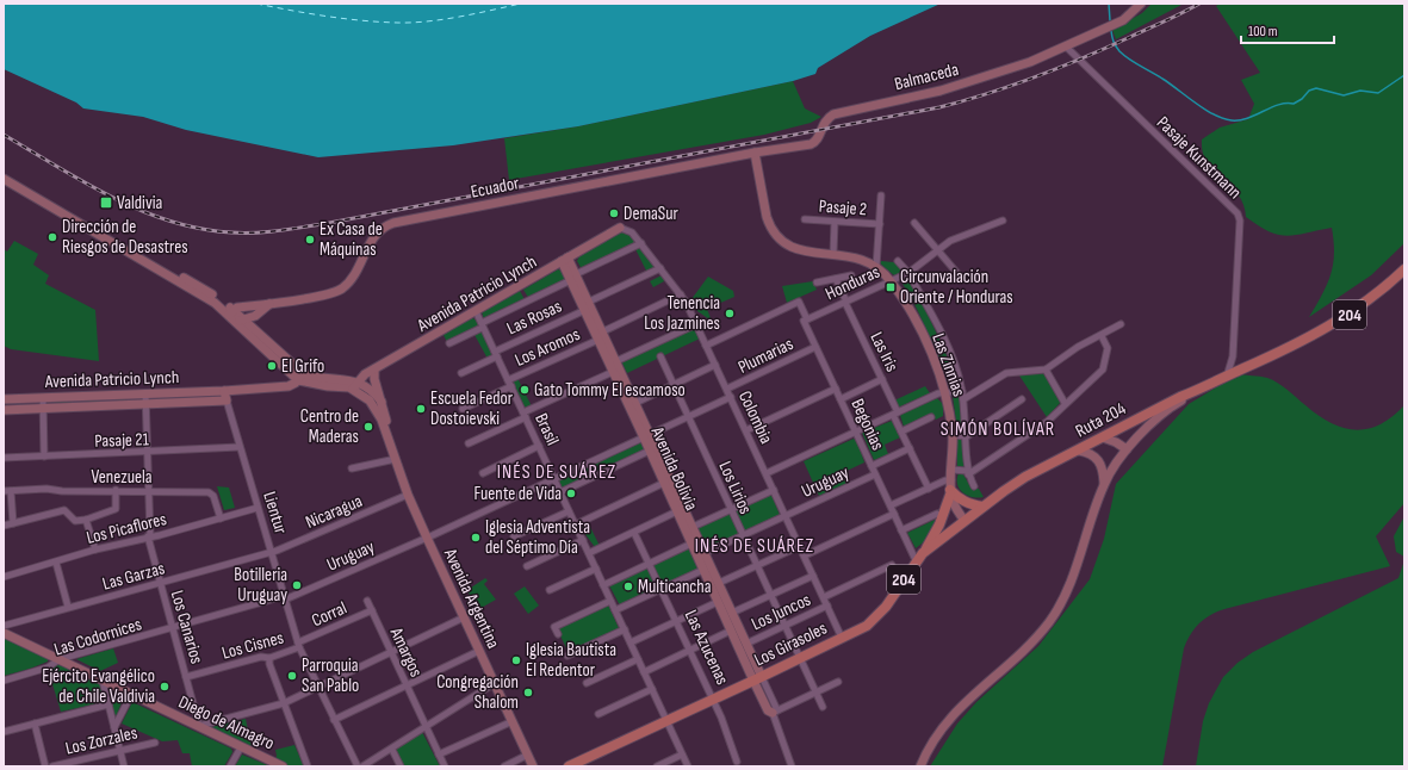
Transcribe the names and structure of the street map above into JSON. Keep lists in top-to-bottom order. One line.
{"streets":{"main road":["Balmaceda","Ecuador","Avenida Patricio Lynch","204","Las Zinnias","Ruta 204","Avenida Bolivia","Lientur","Avenida Argentina","Los Girasoles","Las Azucenas","Diego de Almagro"],"street":["Pasaje Kunstmann","Pasaje 2","Honduras","Las Rosas","Los Aromos","Las Iris","Plumarias","Colombia","Begonias","Brasil","Pasaje 21","Venezuela","Uruguay","Los Lirios","Nicaragua","Los Picaflores","Las Garzas","Los Juncos","Corral","Los Canarios","Las Codornices","Los Cisnes","Amargos","Los Zorzales"]},"crossings":[["Balmaceda","Pasaje Kunstmann"],["Balmaceda","Ecuador"],["Balmaceda","Las Zinnias"],["Pasaje Kunstmann","Ruta 204"],["Ecuador","Las Zinnias"],["Honduras","Las Iris"],["Honduras","Las Zinnias"],["Honduras","Begonias"],["Avenida Patricio Lynch","Colombia"],["Avenida Patricio Lynch","Brasil"],["Avenida Patricio Lynch","Avenida Bolivia"],["Avenida Patricio Lynch","Lientur"],["Avenida Patricio Lynch","Avenida Argentina"],["Avenida Patricio Lynch","Los Canarios"],["Las Rosas","Colombia"],["Las Rosas","Brasil"],["Las Rosas","Avenida Bolivia"],["Los Aromos","Colombia"],["Los Aromos","Brasil"],["Los Aromos","Avenida Bolivia"],["Las Iris","Uruguay"],["Plumarias","Colombia"],["Plumarias","Begonias"],["Las Zinnias","Ruta 204"],["Las Zinnias","Uruguay"],["Colombia","Ruta 204"],["Colombia","Begonias"],["Colombia","Uruguay"],["Colombia","Los Juncos"],["Colombia","Los Girasoles"],["Ruta 204","Begonias"],["Ruta 204","Los Girasoles"],["Begonias","Uruguay"],["Brasil","Uruguay"],["Brasil","Las Azucenas"],["Pasaje 21","Lientur"],["Pasaje 21","Los Canarios"],["Avenida Bolivia","Uruguay"],["Avenida Bolivia","Los Juncos"],["Avenida Bolivia","Los Girasoles"],["Avenida Bolivia","Las Azucenas"],["Venezuela","Los Picaflores"],["Venezuela","Los Canarios"],["Uruguay","Los Lirios"],["Uruguay","Lientur"],["Uruguay","Avenida Argentina"],["Uruguay","Los Canarios"],["Uruguay","Las Codornices"],["Los Lirios","Los Juncos"],["Los Lirios","Los Girasoles"],["Nicaragua","Lientur"],["Nicaragua","Las Garzas"],["Nicaragua","Avenida Argentina"],["Lientur","Los Picaflores"],["Lientur","Las Garzas"],["Lientur","Corral"],["Lientur","Los Cisnes"],["Los Picaflores","Los Canarios"],["Las Garzas","Los Canarios"],["Corral","Los Cisnes"],["Corral","Amargos"],["Los Canarios","Las Codornices"],["Los Canarios","Los Cisnes"],["Los Canarios","Diego de Almagro"],["Las Codornices","Diego de Almagro"],["Los Girasoles","Las Azucenas"]],"districts":["SIMÓN BOLÍVAR","INÉS DE SUÁREZ","INÉS DE SUÁREZ"],"places":{"transit":["Valdivia","Circunvalación Oriente / Honduras"],"other":["DemaSur","Dirección de Riesgos de Desastres","Ex Casa de Máquinas","Tenencia Los Jazmines","El Grifo","Gato Tommy El escamoso","Escuela Fedor Dostoievski","Centro de Maderas","Fuente de Vida","Iglesia Adventista del Séptimo Día","Botilleria Uruguay","Multicancha","Iglesia Bautista El Redentor","Parroquia San Pablo","Ejército Evangélico de Chile Valdivia","Congregación Shalom"]},"scale_bar":"100 m"}
